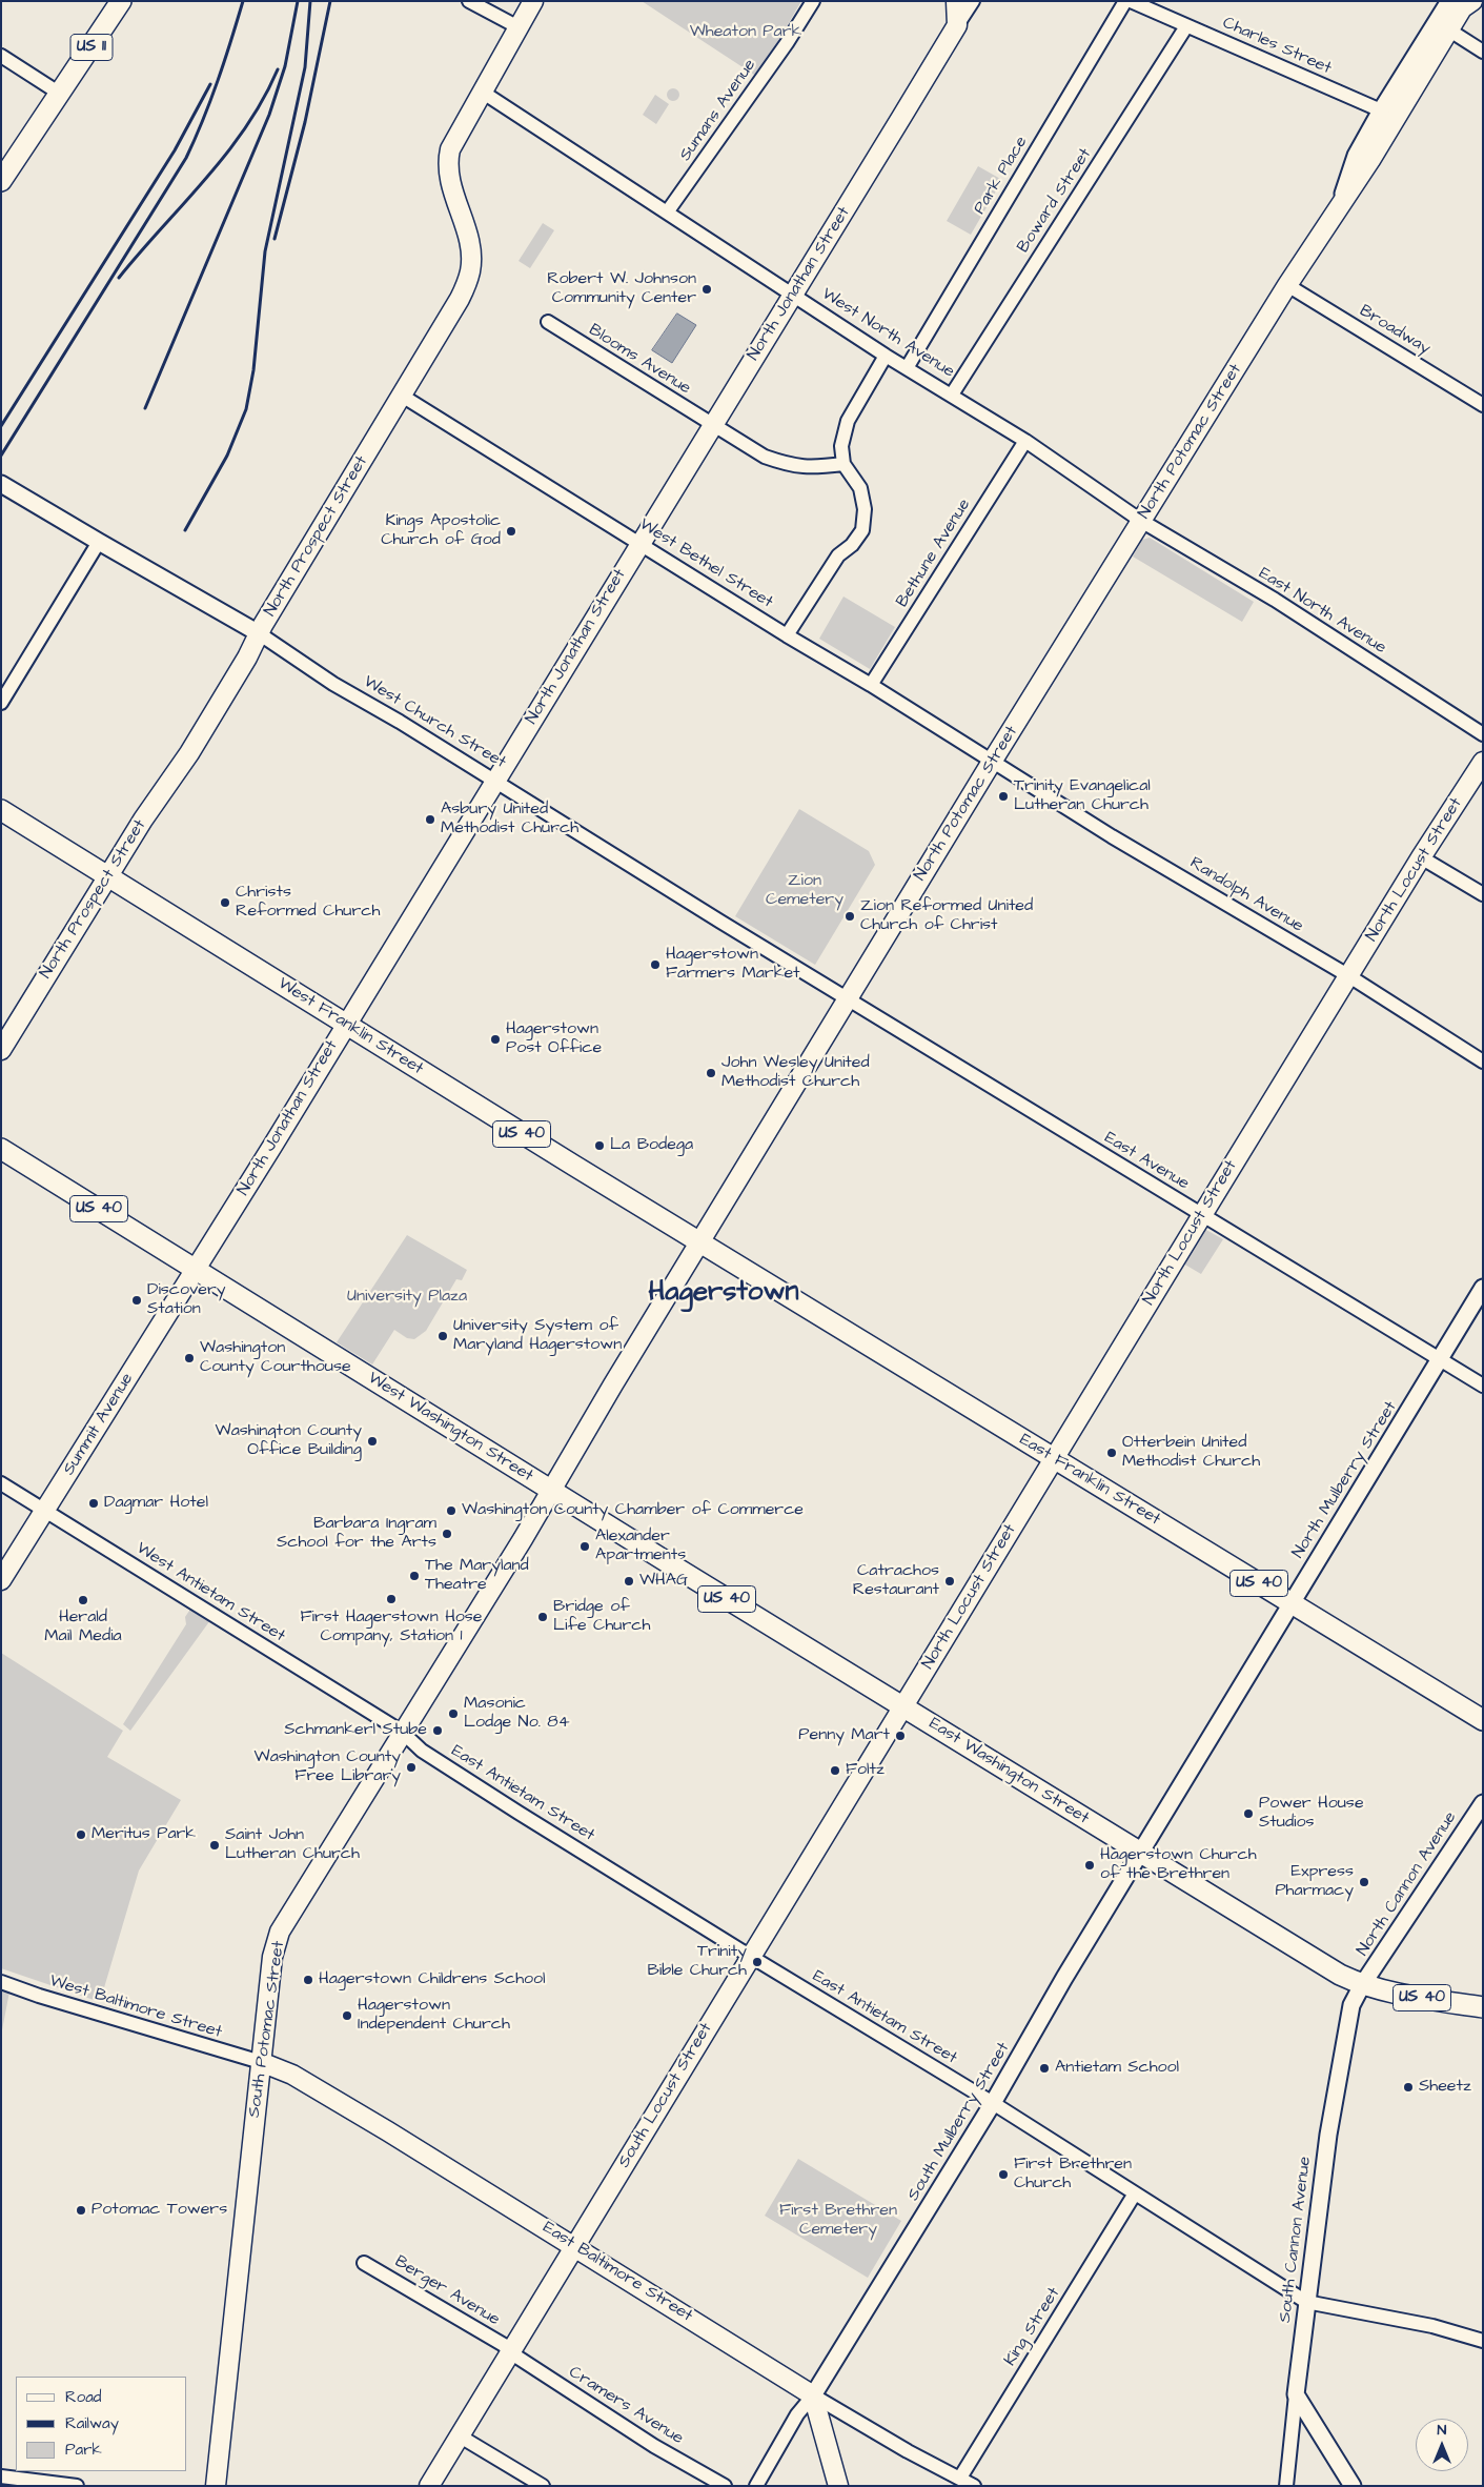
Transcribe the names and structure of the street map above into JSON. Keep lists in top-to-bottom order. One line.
{"streets":{"main road":["US 11","North Jonathan Street","North Potomac Street","North Prospect Street","North Locust Street","West Franklin Street","US 40","Summit Avenue","West Washington Street","East Franklin Street","East Washington Street","South Potomac Street","South Locust Street","East Baltimore Street"],"street":["Charles Street","Sumans Avenue","Park Place","Boward Street","Broadway","West North Avenue","Blooms Avenue","Bethune Avenue","West Bethel Street","East North Avenue","West Church Street","Randolph Avenue","East Avenue","North Mulberry Street","West Antietam Street","East Antietam Street","North Cannon Avenue","West Baltimore Street","South Mulberry Street","South Cannon Avenue","Berger Avenue","King Street","Cramers Avenue"]},"crossings":[["Charles Street","Boward Street"],["Charles Street","North Potomac Street"],["Sumans Avenue","West North Avenue"],["Park Place","West North Avenue"],["Boward Street","West North Avenue"],["North Jonathan Street","West North Avenue"],["North Jonathan Street","Blooms Avenue"],["North Jonathan Street","West Bethel Street"],["North Jonathan Street","West Church Street"],["North Jonathan Street","West Franklin Street"],["North Jonathan Street","Summit Avenue"],["North Jonathan Street","West Washington Street"],["Broadway","North Potomac Street"],["West North Avenue","North Potomac Street"],["West North Avenue","North Prospect Street"],["West North Avenue","Bethune Avenue"],["West North Avenue","East North Avenue"],["North Potomac Street","West Bethel Street"],["North Potomac Street","East North Avenue"],["North Potomac Street","West Church Street"],["North Potomac Street","Randolph Avenue"],["North Potomac Street","West Franklin Street"],["North Potomac Street","East Avenue"],["North Potomac Street","West Washington Street"],["North Potomac Street","East Franklin Street"],["North Potomac Street","East Washington Street"],["North Potomac Street","South Potomac Street"],["North Prospect Street","West Bethel Street"],["North Prospect Street","West Church Street"],["North Prospect Street","West Franklin Street"],["Bethune Avenue","West Bethel Street"],["West Bethel Street","Randolph Avenue"],["West Church Street","East Avenue"],["North Locust Street","Randolph Avenue"],["North Locust Street","East Avenue"],["North Locust Street","East Franklin Street"],["North Locust Street","East Washington Street"],["North Locust Street","South Locust Street"],["West Franklin Street","East Franklin Street"],["US 40","East Franklin Street"],["East Avenue","North Mulberry Street"],["Summit Avenue","West Washington Street"],["Summit Avenue","West Antietam Street"],["West Washington Street","East Washington Street"],["West Washington Street","South Potomac Street"],["East Franklin Street","North Mulberry Street"],["North Mulberry Street","East Washington Street"],["North Mulberry Street","South Mulberry Street"],["West Antietam Street","East Antietam Street"],["West Antietam Street","South Potomac Street"],["East Washington Street","North Cannon Avenue"],["East Washington Street","South Potomac Street"],["East Washington Street","South Locust Street"],["East Washington Street","South Mulberry Street"],["East Washington Street","South Cannon Avenue"],["East Antietam Street","South Potomac Street"],["East Antietam Street","South Locust Street"],["East Antietam Street","South Mulberry Street"],["East Antietam Street","South Cannon Avenue"],["East Antietam Street","King Street"],["North Cannon Avenue","South Cannon Avenue"],["West Baltimore Street","South Potomac Street"],["West Baltimore Street","East Baltimore Street"],["South Potomac Street","East Baltimore Street"],["South Locust Street","East Baltimore Street"],["South Locust Street","Berger Avenue"],["South Locust Street","Cramers Avenue"],["South Mulberry Street","East Baltimore Street"],["East Baltimore Street","King Street"],["Berger Avenue","Cramers Avenue"]],"districts":["Hagerstown"],"parks":["Wheaton Park","Zion Cemetery","University Plaza","First Brethren Cemetery"],"places":["Robert W. Johnson Community Center","Kings Apostolic Church of God","Trinity Evangelical Lutheran Church","Asbury United Methodist Church","Christs Reformed Church","Zion Reformed United Church of Christ","Hagerstown Farmers Market","Hagerstown Post Office","John Wesley United Methodist Church","La Bodega","Discovery Station","University System of Maryland Hagerstown","Washington County Courthouse","Washington County Office Building","Otterbein United Methodist Church","Dagmar Hotel","Washington County Chamber of Commerce","Barbara Ingram School for the Arts","Alexander Apartments","The Maryland Theatre","WHAG","Catrachos Restaurant","First Hagerstown Hose Company, Station 1","Herald Mail Media","Bridge of Life Church","Masonic Lodge No. 84","Schmankerl Stube","Penny Mart","Washington County Free Library","Foltz","Power House Studios","Meritus Park","Saint John Lutheran Church","Hagerstown Church of the Brethren","Express Pharmacy","Trinity Bible Church","Hagerstown Childrens School","Hagerstown Independent Church","Antietam School","Sheetz","First Brethren Church","Potomac Towers"],"legend":["Road","Railway","Park"],"north":"top"}
